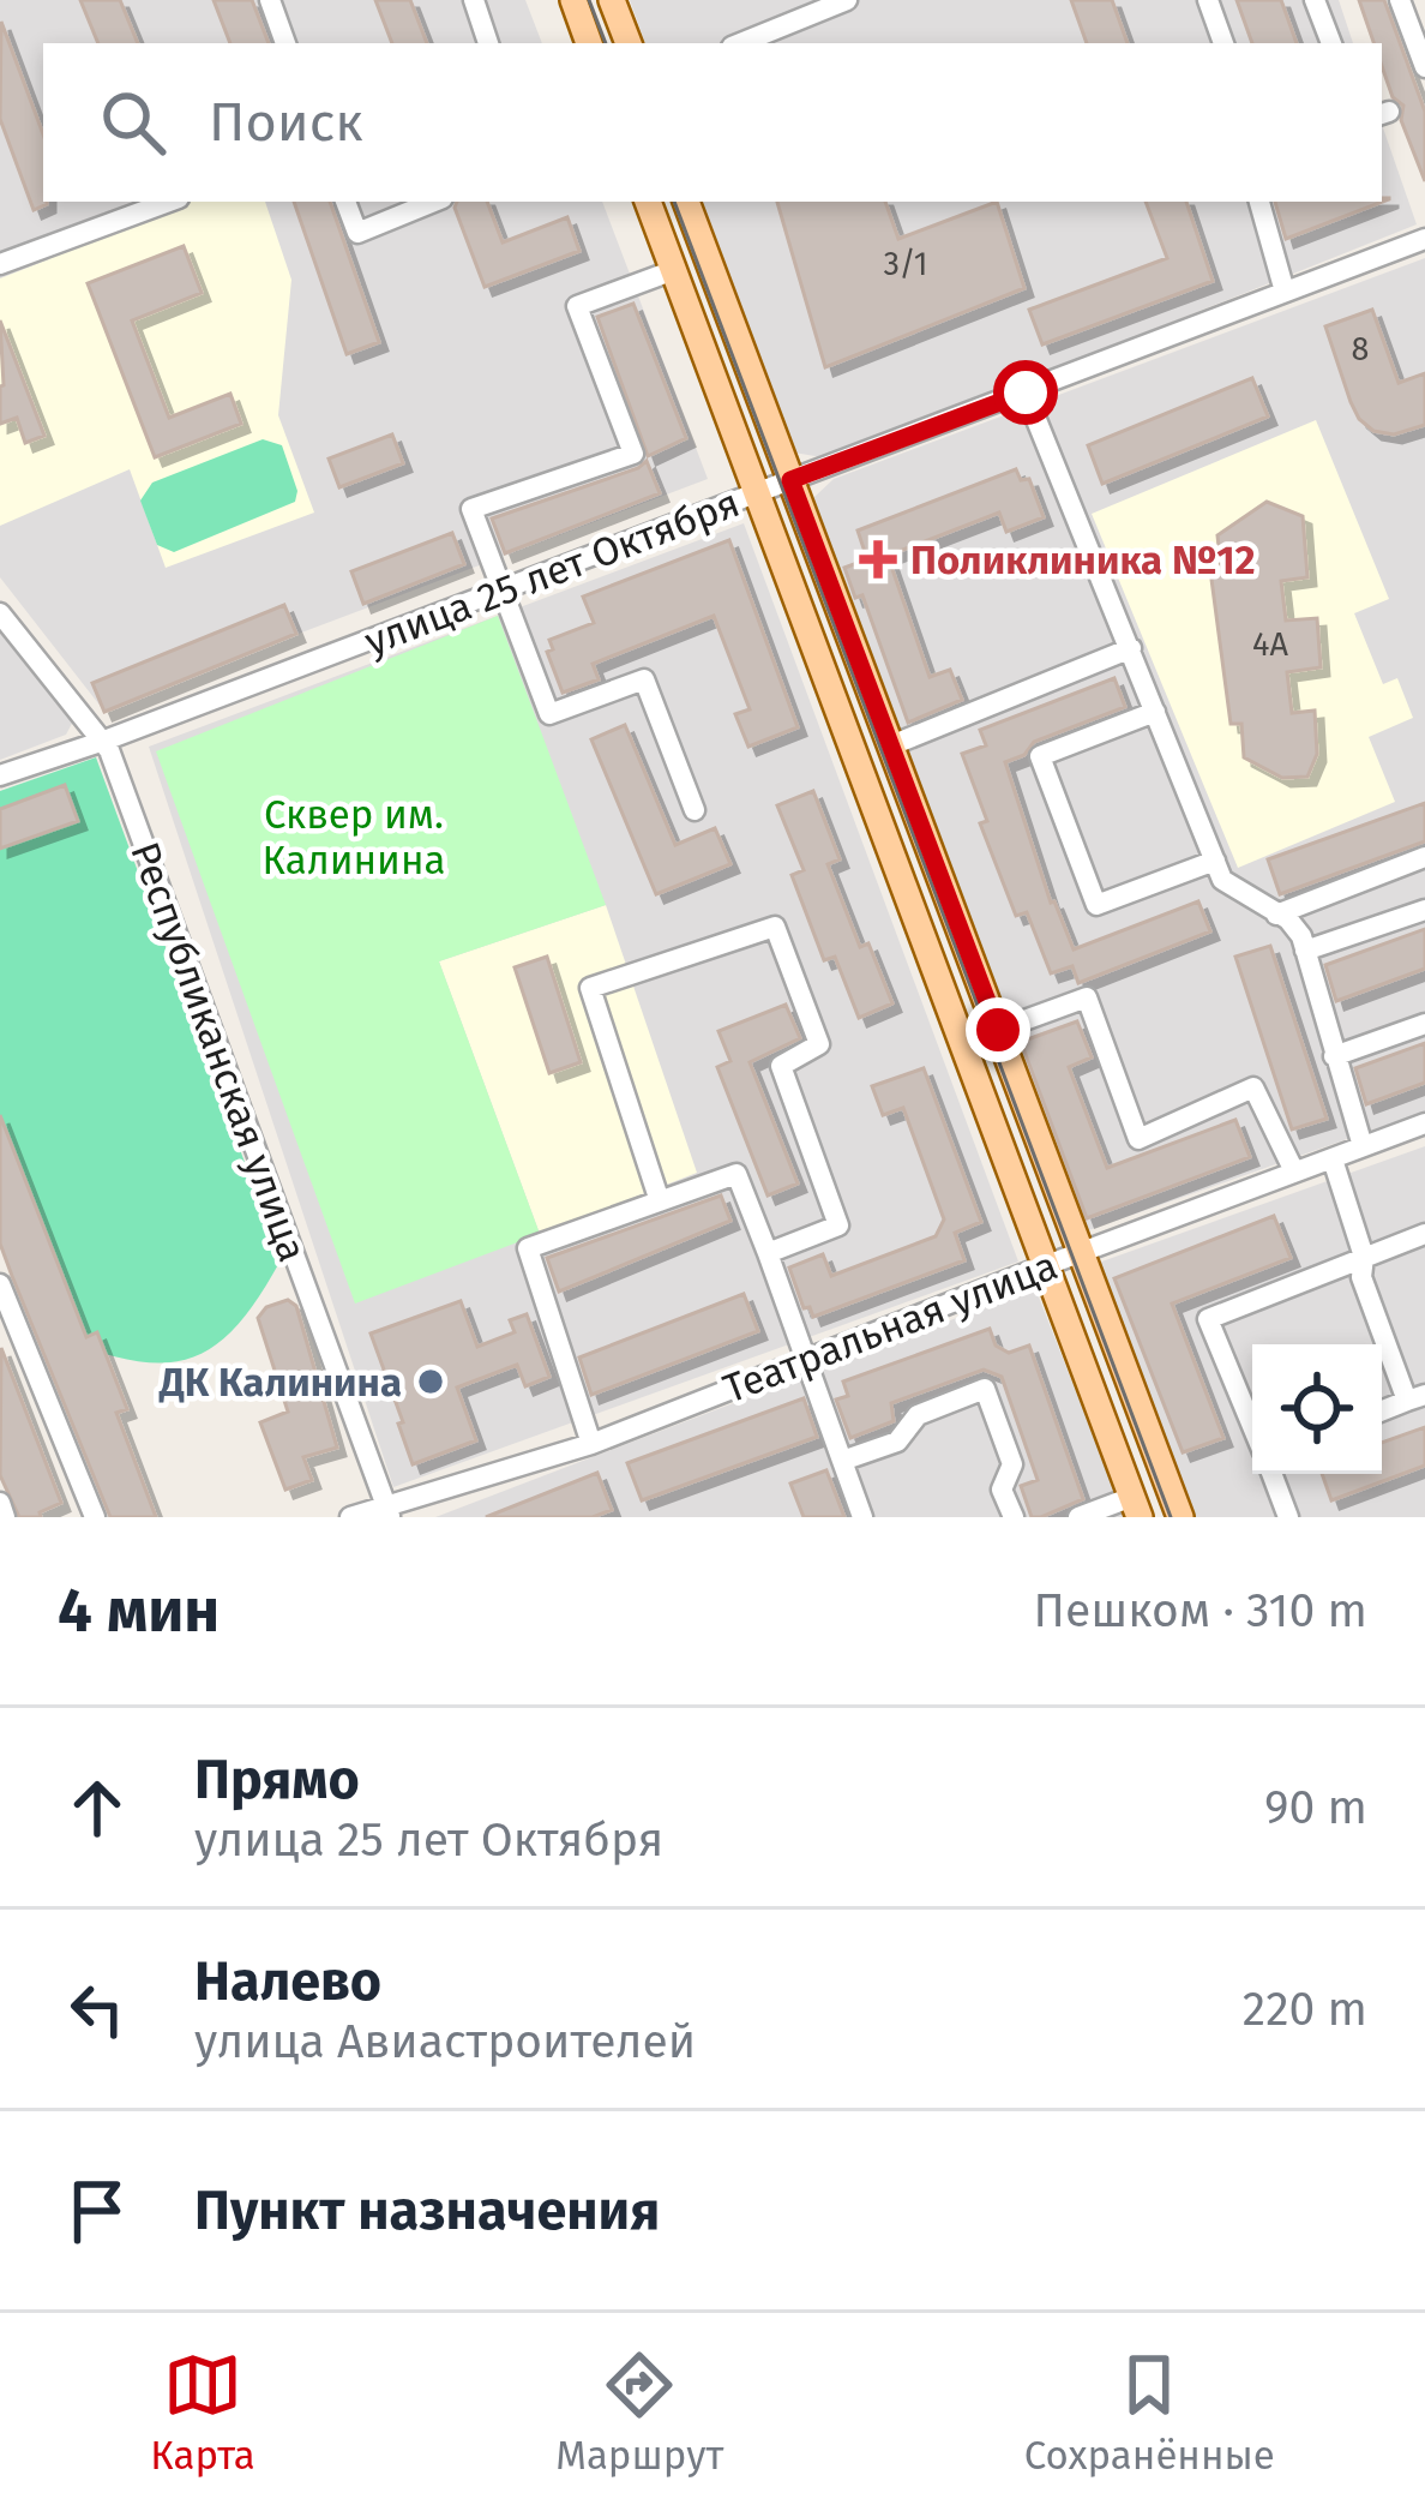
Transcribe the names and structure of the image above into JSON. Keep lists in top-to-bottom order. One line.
{"streets":{"street":["улица 25 лет Октября","Республиканская улица","Театральная улица"]},"crossings":[["улица 25 лет Октября","Республиканская улица"],["Республиканская улица","Театральная улица"]],"parks":["Сквер им. Калинина"],"places":{"health":["Поликлиника №12"],"other":["ДК Калинина"]},"house_numbers":["3/1","8","4А"],"page":{"search":"Поиск","heading":["4 мин","Пешком · 310 m"],"list":[["Прямо","улица 25 лет Октября","90 m"],["Налево","улица Авиастроителей","220 m"],"Пункт назначения"],"nav":["Карта","Маршрут","Сохранённые"]}}
